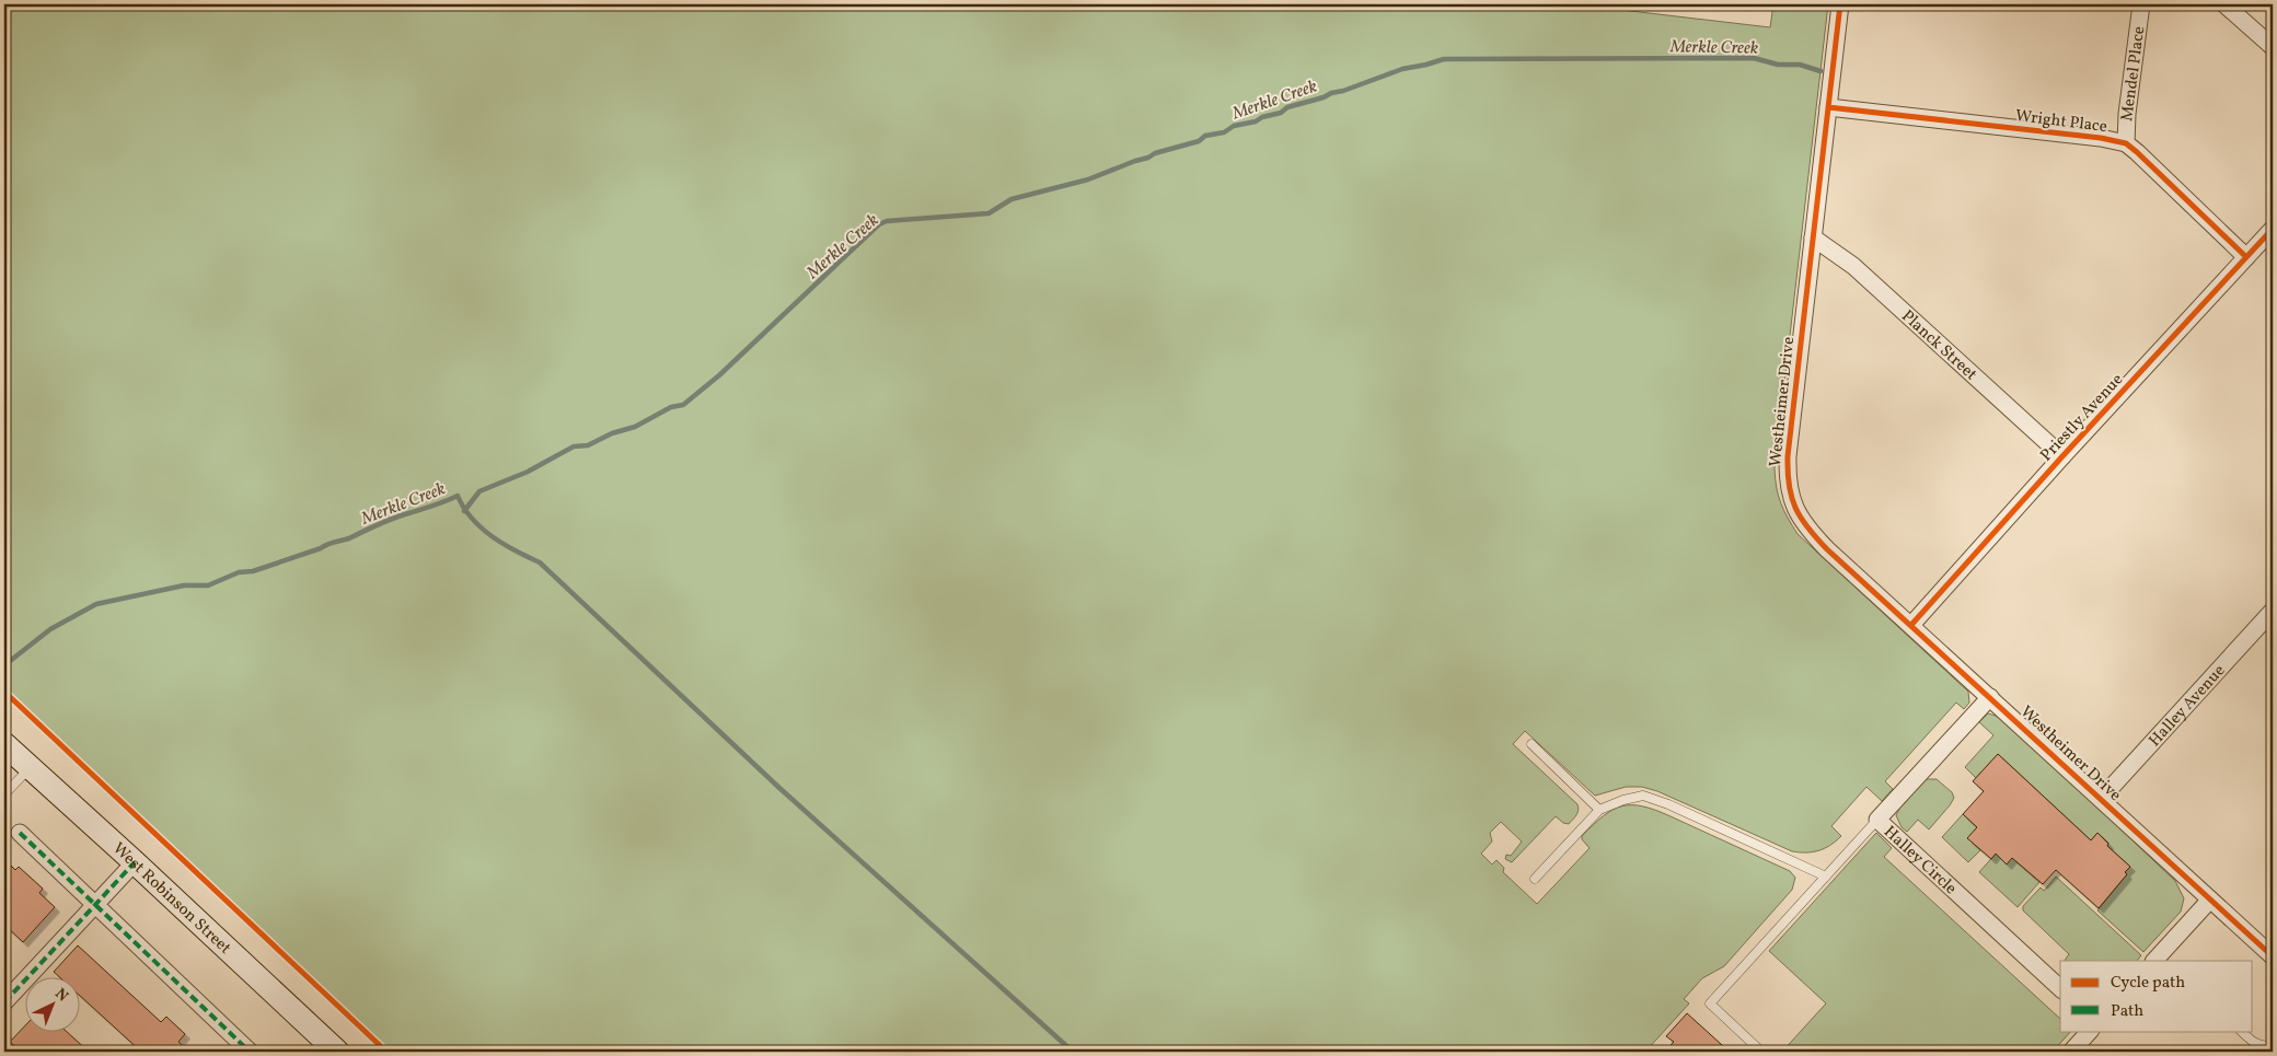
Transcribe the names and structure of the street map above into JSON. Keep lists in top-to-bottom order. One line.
{"streets":{"main road":["West Robinson Street"],"street":["Mendel Place","Wright Place","Planck Street","Westheimer Drive","Priestly Avenue","Halley Avenue","Halley Circle"]},"crossings":[["Mendel Place","Wright Place"],["Wright Place","Westheimer Drive"],["Wright Place","Priestly Avenue"],["Planck Street","Westheimer Drive"],["Planck Street","Priestly Avenue"],["Westheimer Drive","Priestly Avenue"],["Westheimer Drive","Halley Avenue"],["Westheimer Drive","Halley Circle"]],"water":["Merkle Creek"],"legend":["Cycle path","Path"],"north":"top right"}
